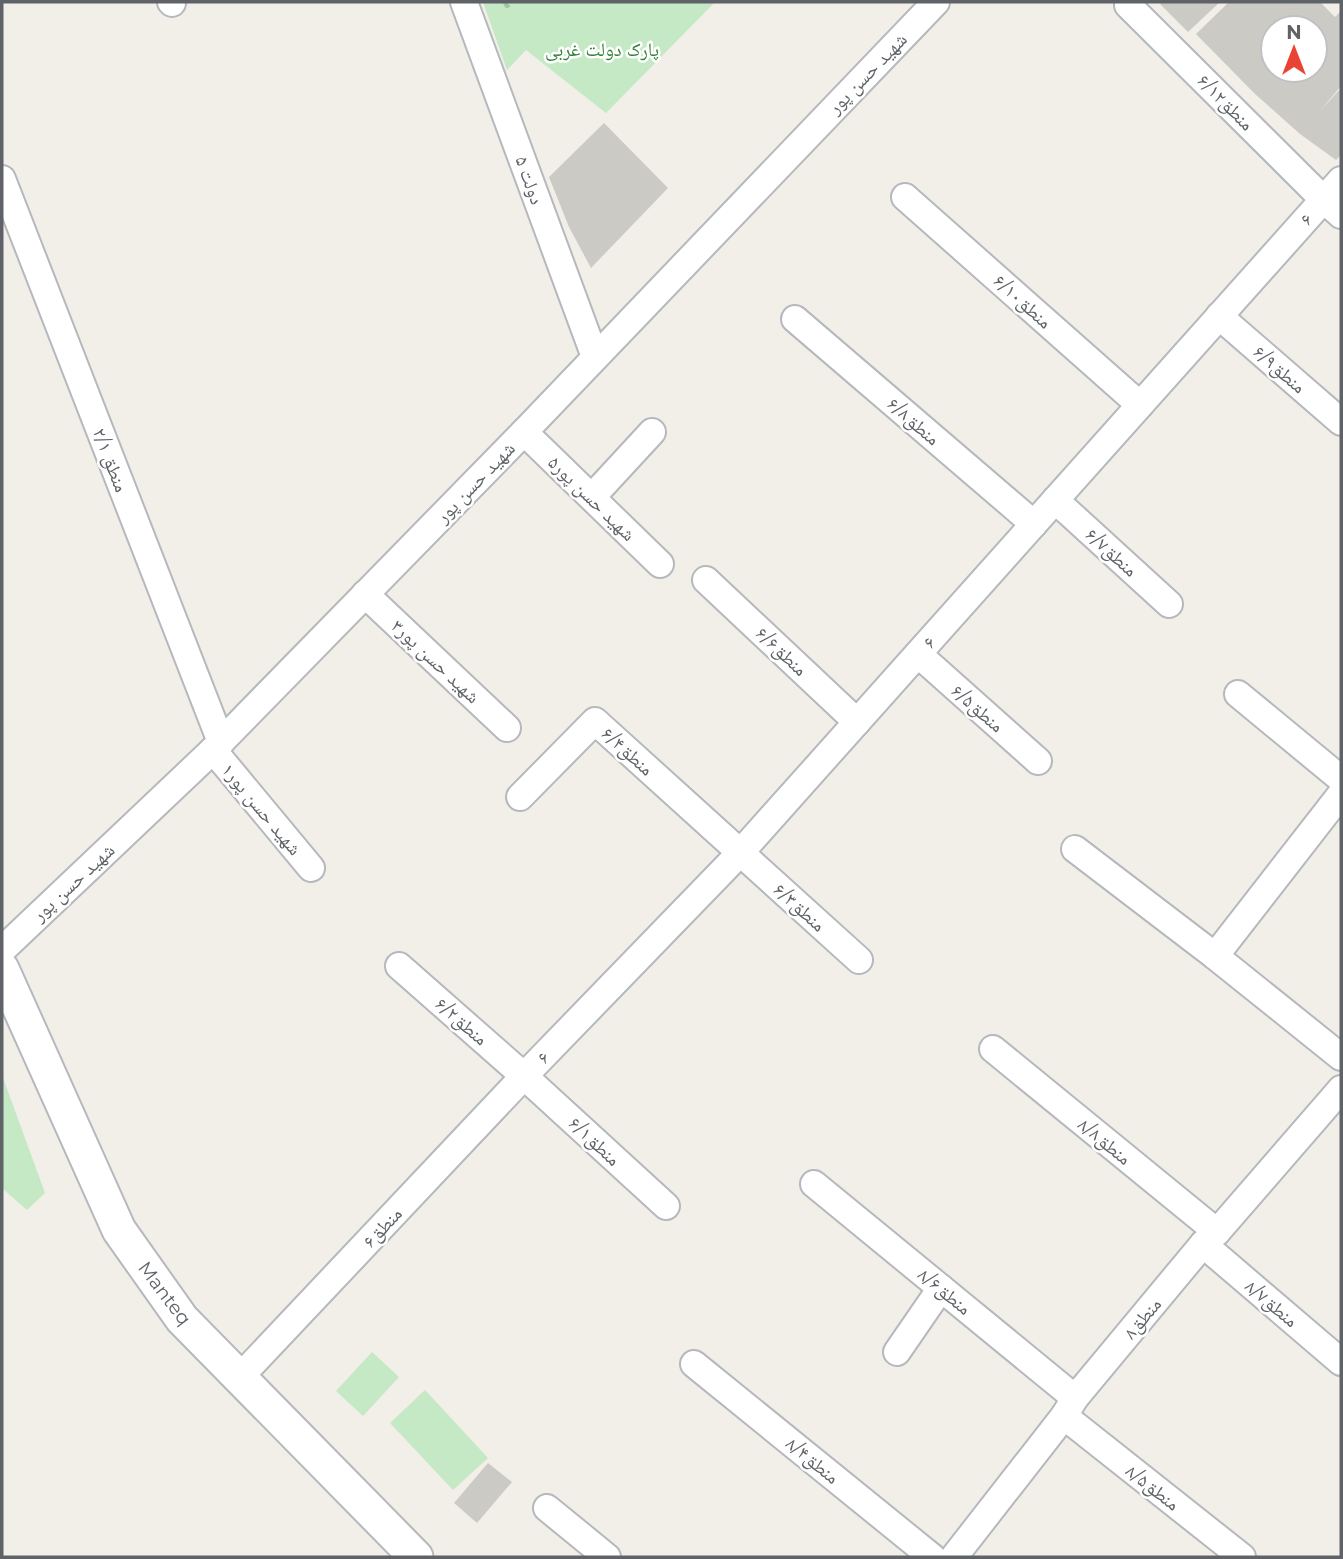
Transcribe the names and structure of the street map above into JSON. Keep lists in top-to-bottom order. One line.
{"streets":{"street":["شهید حسن پور","منطق۶/۱۲","۵ دولت","۶","منطق۶/۱۰","منطق۶/۹","منطق۶/۸","منطق ۲/۱","شهید حسن پور۵","منطق۶/۷","منطق۶/۶","شهید حسن پور۳","منطق۶/۵","منطق۶/۴","شهید حسن پور۱","منطق۶/۳","منطق۶/۲","منطق۶/۱","منطق۸/۸","منطق۶","منطق۸/۶","Manteq","منطق۸/۷","منطق۸","منطق۸/۴","منطق۸/۵"]},"crossings":[["شهید حسن پور","۵ دولت"],["شهید حسن پور","منطق ۲/۱"],["شهید حسن پور","شهید حسن پور۵"],["شهید حسن پور","شهید حسن پور۳"],["شهید حسن پور","شهید حسن پور۱"],["منطق۶/۱۲","۶"],["۶","منطق۶/۱۰"],["۶","منطق۶/۹"],["۶","منطق۶/۸"],["۶","منطق۶/۷"],["۶","منطق۶/۶"],["۶","منطق۶/۵"],["۶","منطق۶/۴"],["۶","منطق۶/۳"],["۶","منطق۶/۲"],["۶","منطق۶/۱"],["۶","منطق۶"],["منطق ۲/۱","شهید حسن پور۱"],["منطق۶/۴","منطق۶/۳"],["منطق۶/۲","منطق۶/۱"],["منطق۶/۲","منطق۶"],["منطق۶/۱","منطق۶"],["منطق۸/۸","منطق۸/۷"],["منطق۸/۸","منطق۸"],["منطق۶","Manteq"],["منطق۸/۶","منطق۸"],["منطق۸/۶","منطق۸/۵"],["منطق۸/۷","منطق۸"],["منطق۸","منطق۸/۵"]],"parks":["پارک دولت غربی"],"north":"top"}
